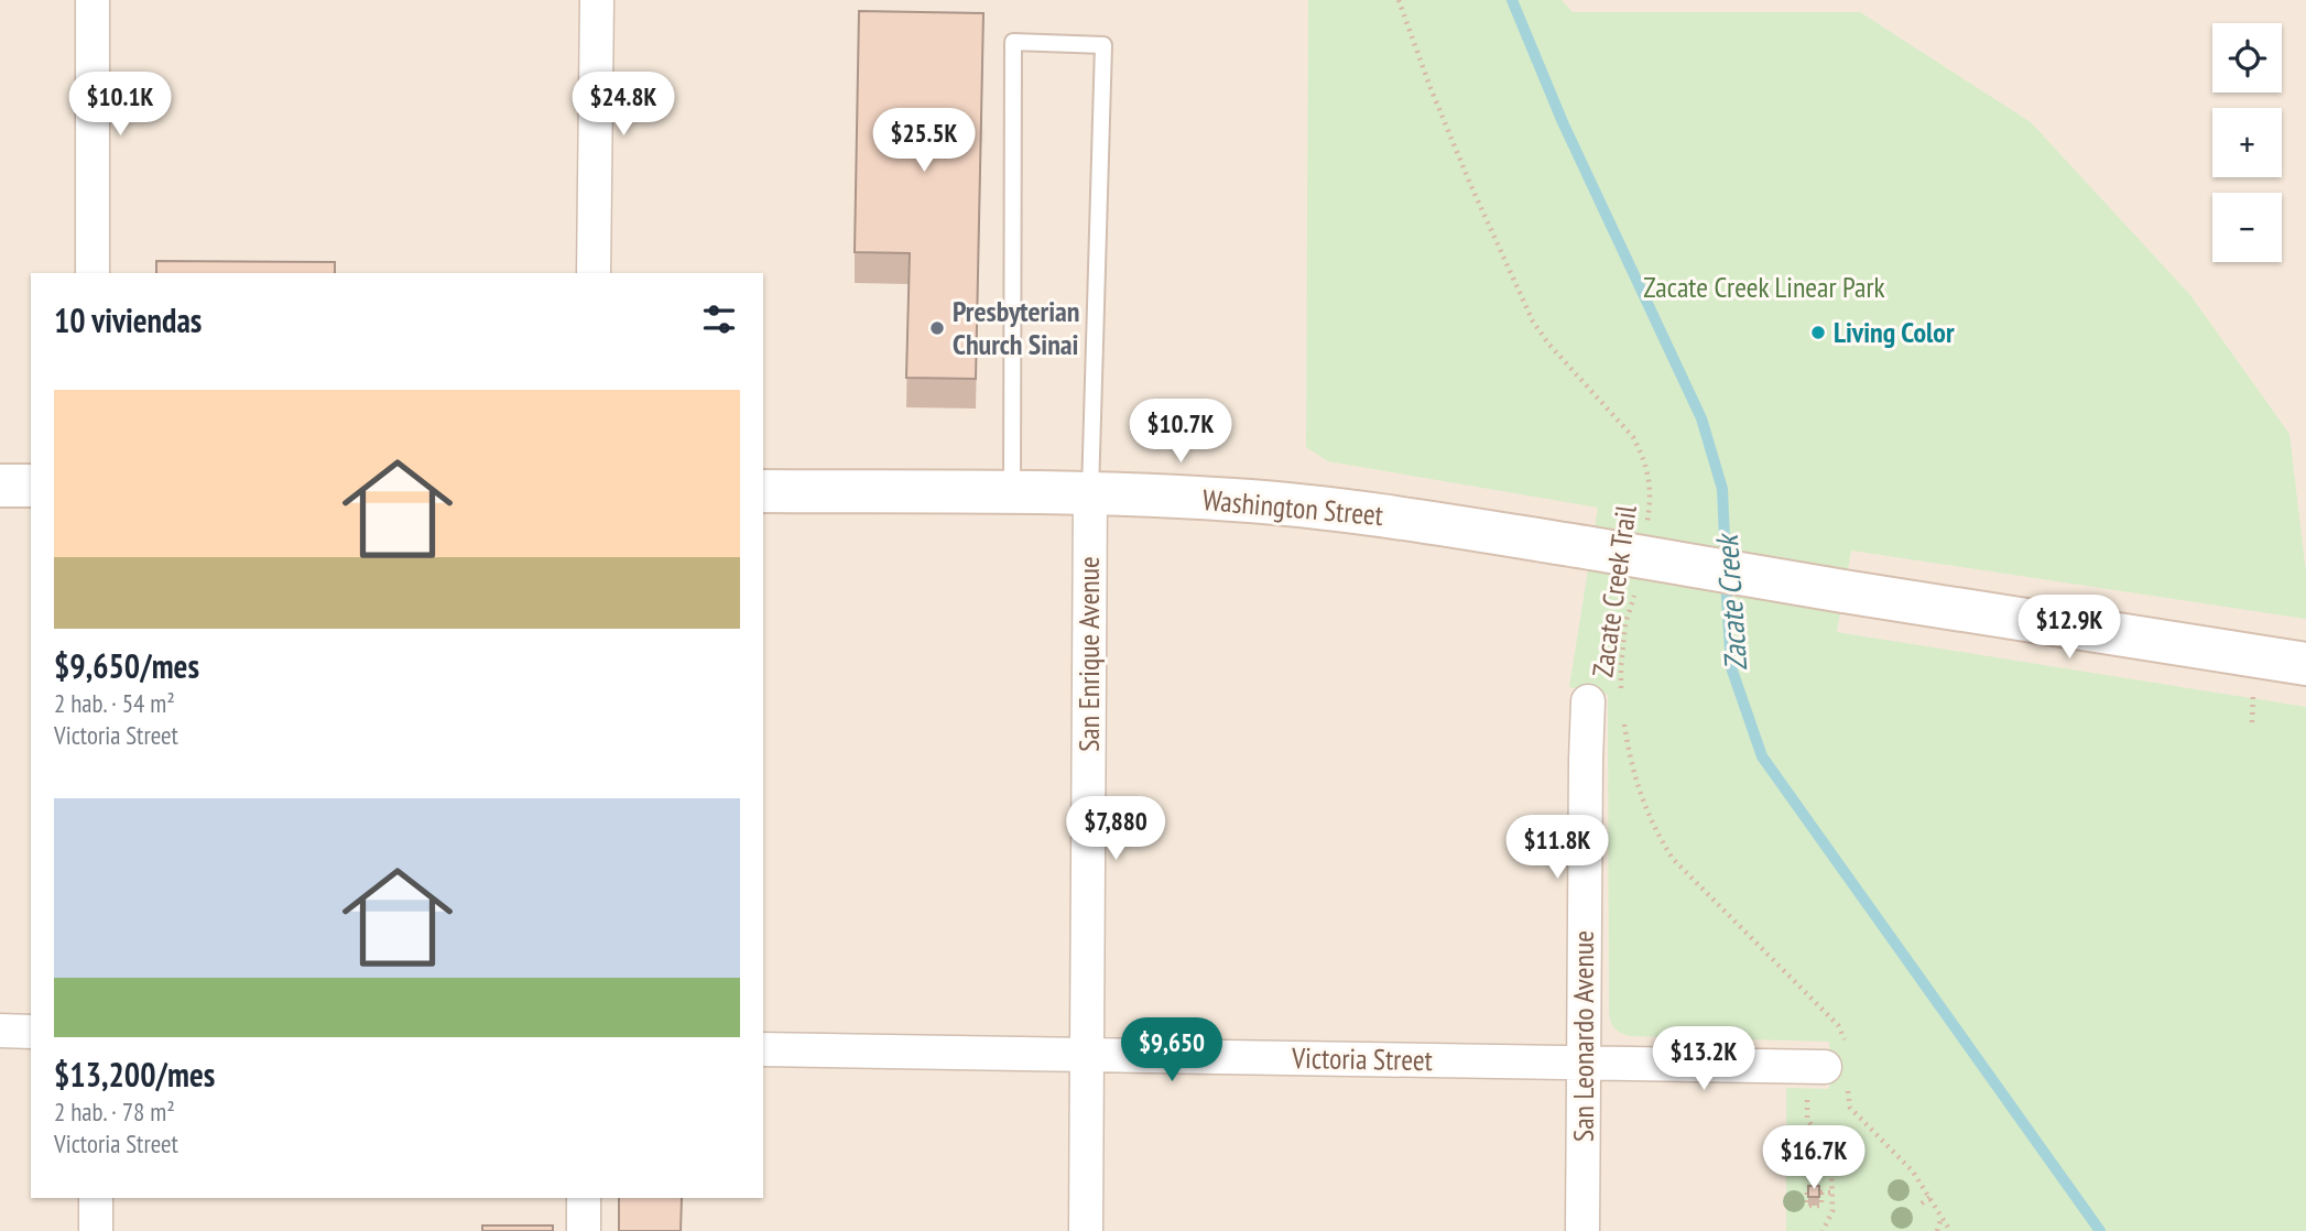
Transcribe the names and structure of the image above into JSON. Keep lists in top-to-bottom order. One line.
{"streets":{"main road":["Washington Street"],"street":["San Enrique Avenue","San Leonardo Avenue","Victoria Street"],"path":["Zacate Creek Trail"]},"crossings":[["Washington Street","San Enrique Avenue"],["Zacate Creek Trail","Victoria Street"],["San Enrique Avenue","Victoria Street"],["San Leonardo Avenue","Victoria Street"]],"water":["Zacate Creek"],"parks":["Zacate Creek Linear Park"],"places":["Presbyterian Church Sinai","Living Color"],"page":{"map_buttons":["+","−"],"price":["$10.1K","$24.8K","$25.5K","$10.7K","$12.9K","$7,880","$11.8K","$9,650","$13.2K","$16.7K"],"heading":"10 viviendas","list":[{"name":"$9,650/mes","note":"2 hab. · 54 m² · Victoria Street"},{"name":"$13,200/mes","note":"2 hab. · 78 m² · Victoria Street"}]}}
